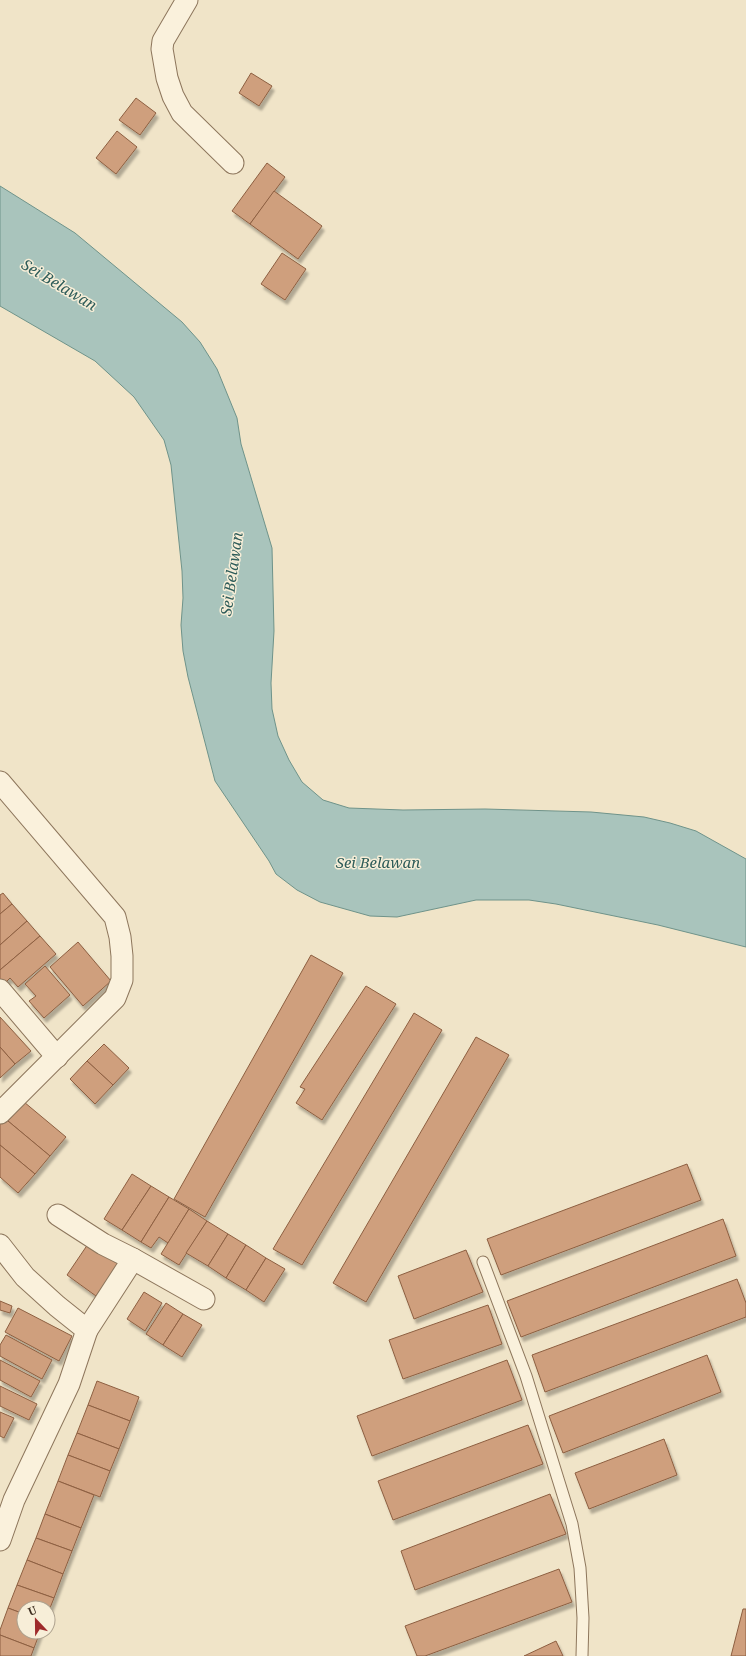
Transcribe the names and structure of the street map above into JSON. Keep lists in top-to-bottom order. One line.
{"water":["Sei Belawan"],"north":"top"}
